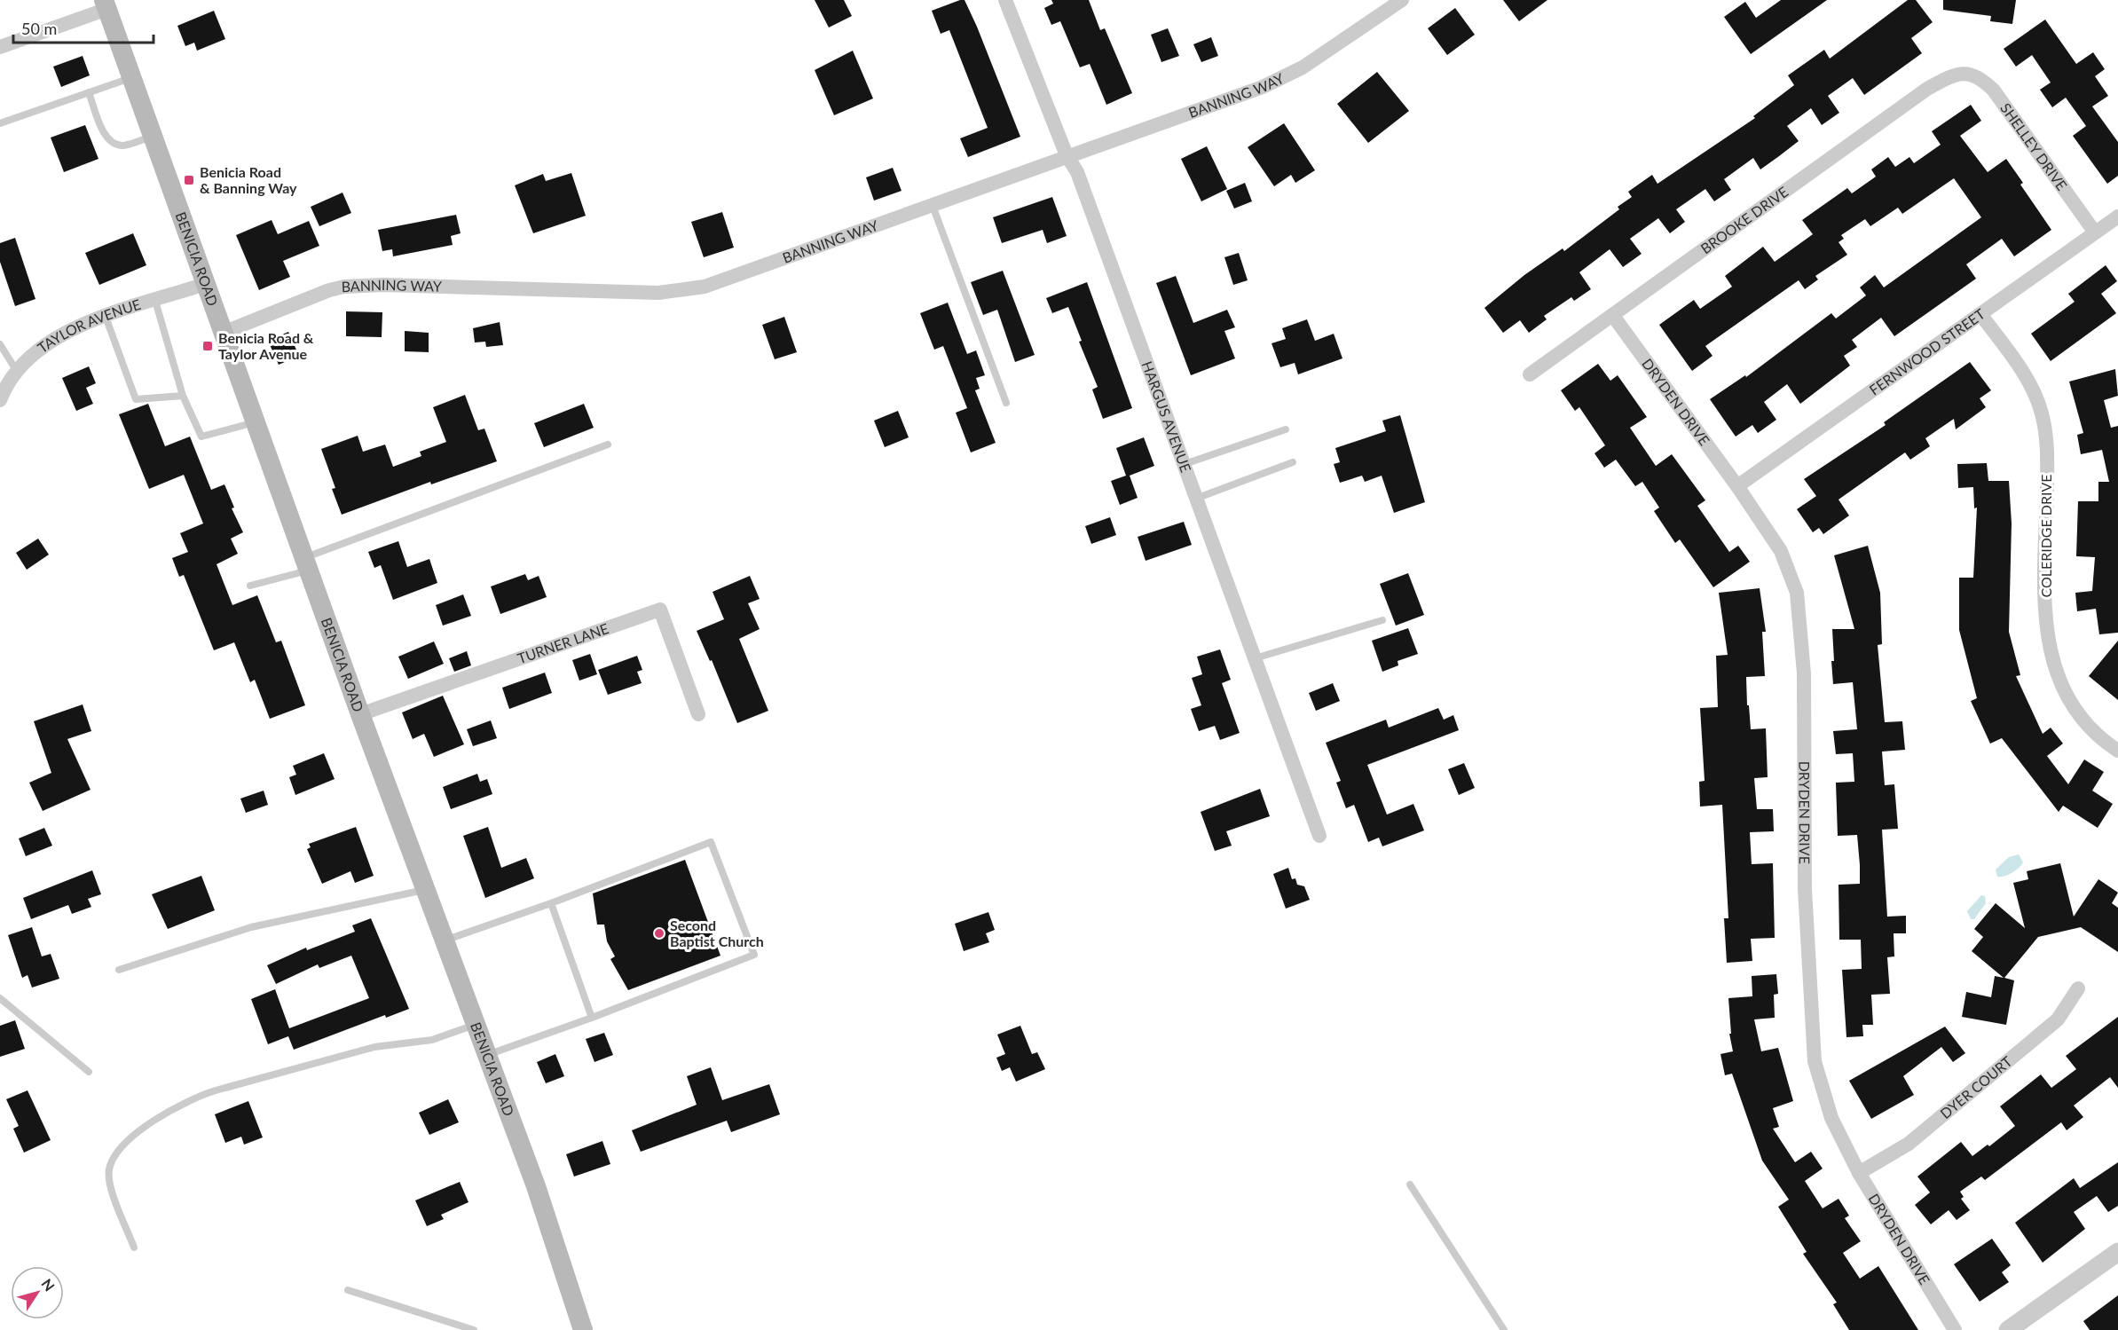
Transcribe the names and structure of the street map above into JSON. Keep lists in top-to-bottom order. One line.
{"streets":{"main road":["BENICIA ROAD"],"street":["BANNING WAY","SHELLEY DRIVE","BROOKE DRIVE","TAYLOR AVENUE","FERNWOOD STREET","DRYDEN DRIVE","HARGUS AVENUE","COLERIDGE DRIVE","TURNER LANE","DYER COURT"]},"crossings":[["BANNING WAY","BENICIA ROAD"],["BANNING WAY","HARGUS AVENUE"],["SHELLEY DRIVE","BROOKE DRIVE"],["SHELLEY DRIVE","FERNWOOD STREET"],["BROOKE DRIVE","DRYDEN DRIVE"],["BENICIA ROAD","TAYLOR AVENUE"],["BENICIA ROAD","TURNER LANE"],["FERNWOOD STREET","DRYDEN DRIVE"],["FERNWOOD STREET","COLERIDGE DRIVE"],["DRYDEN DRIVE","DYER COURT"]],"places":{"transit":["Benicia Road & Banning Way","Benicia Road & Taylor Avenue"],"other":["Second Baptist Church"]},"scale_bar":"50 m","north":"top right"}
